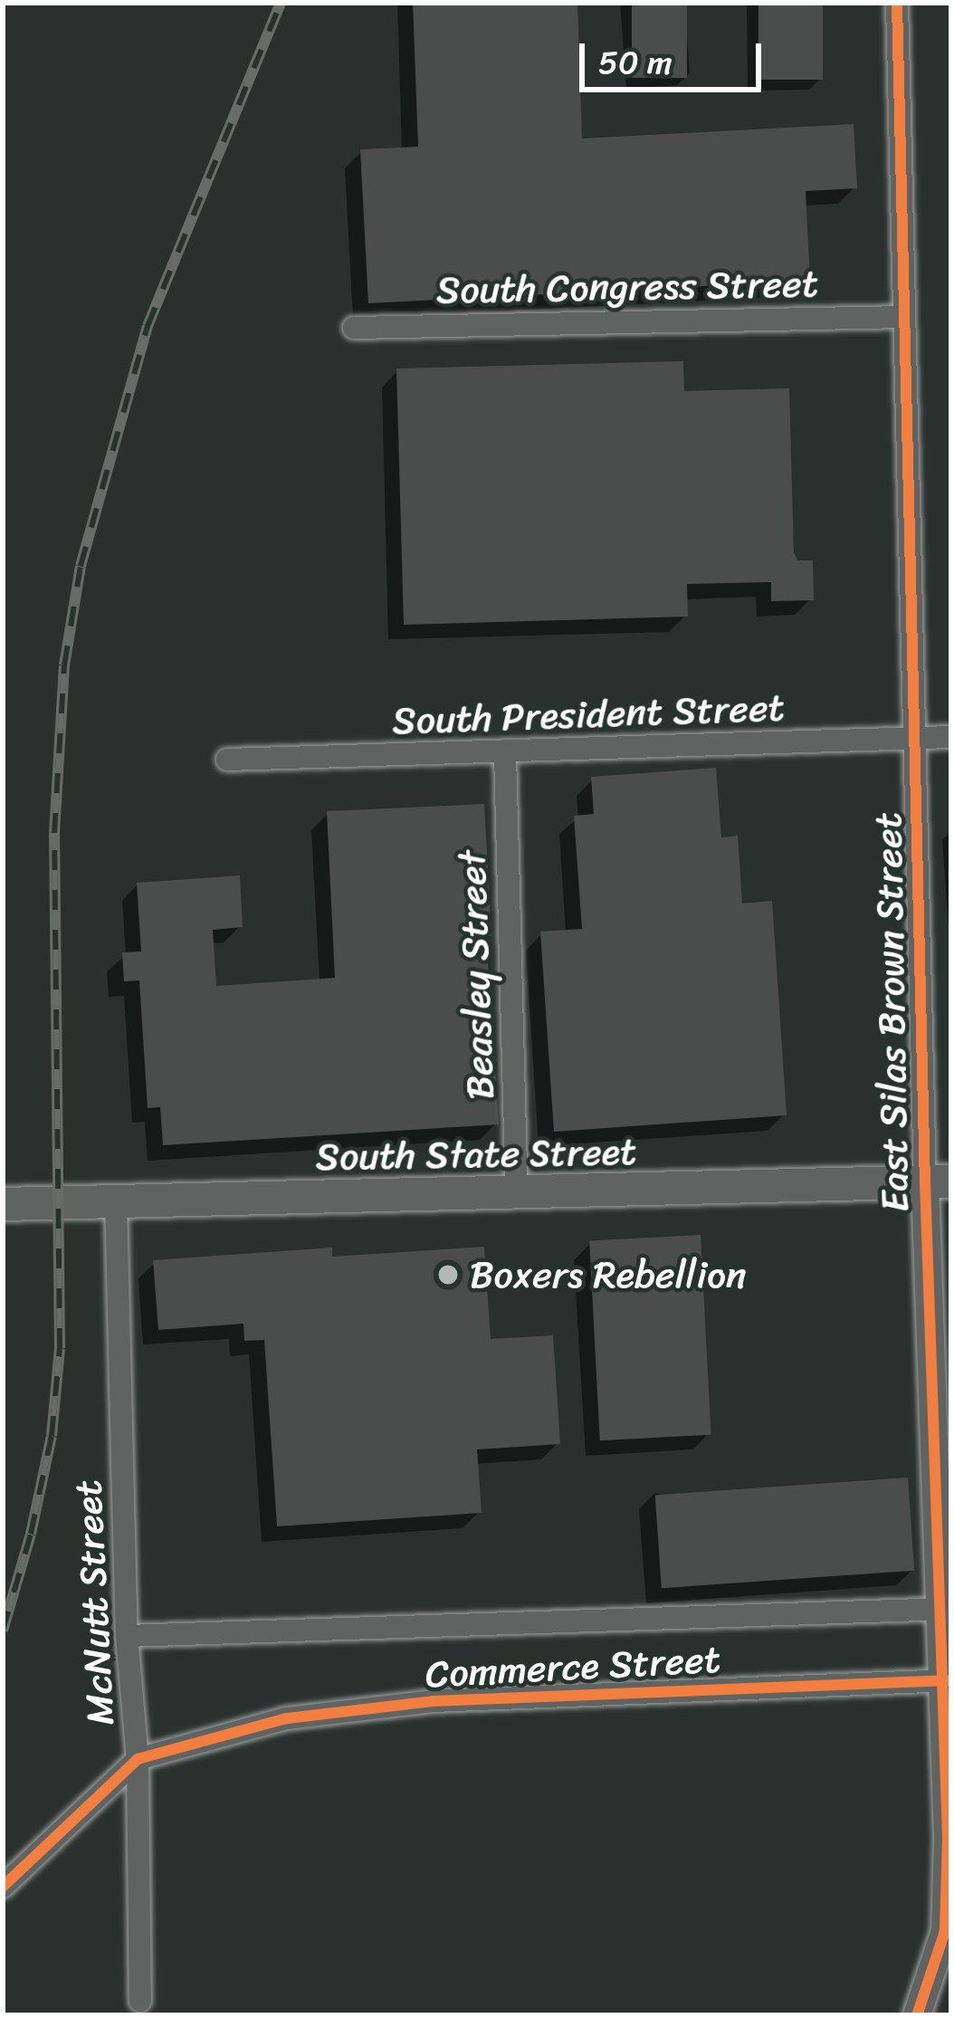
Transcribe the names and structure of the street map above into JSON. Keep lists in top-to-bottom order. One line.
{"streets":{"main road":["South State Street"],"street":["South Congress Street","South President Street","Beasley Street","East Silas Brown Street","McNutt Street","Commerce Street"]},"crossings":[["South Congress Street","East Silas Brown Street"],["South President Street","Beasley Street"],["South President Street","East Silas Brown Street"],["Beasley Street","South State Street"],["East Silas Brown Street","South State Street"],["East Silas Brown Street","Commerce Street"],["South State Street","McNutt Street"],["McNutt Street","Commerce Street"]],"places":["Boxers Rebellion"],"scale_bar":"50 m"}
